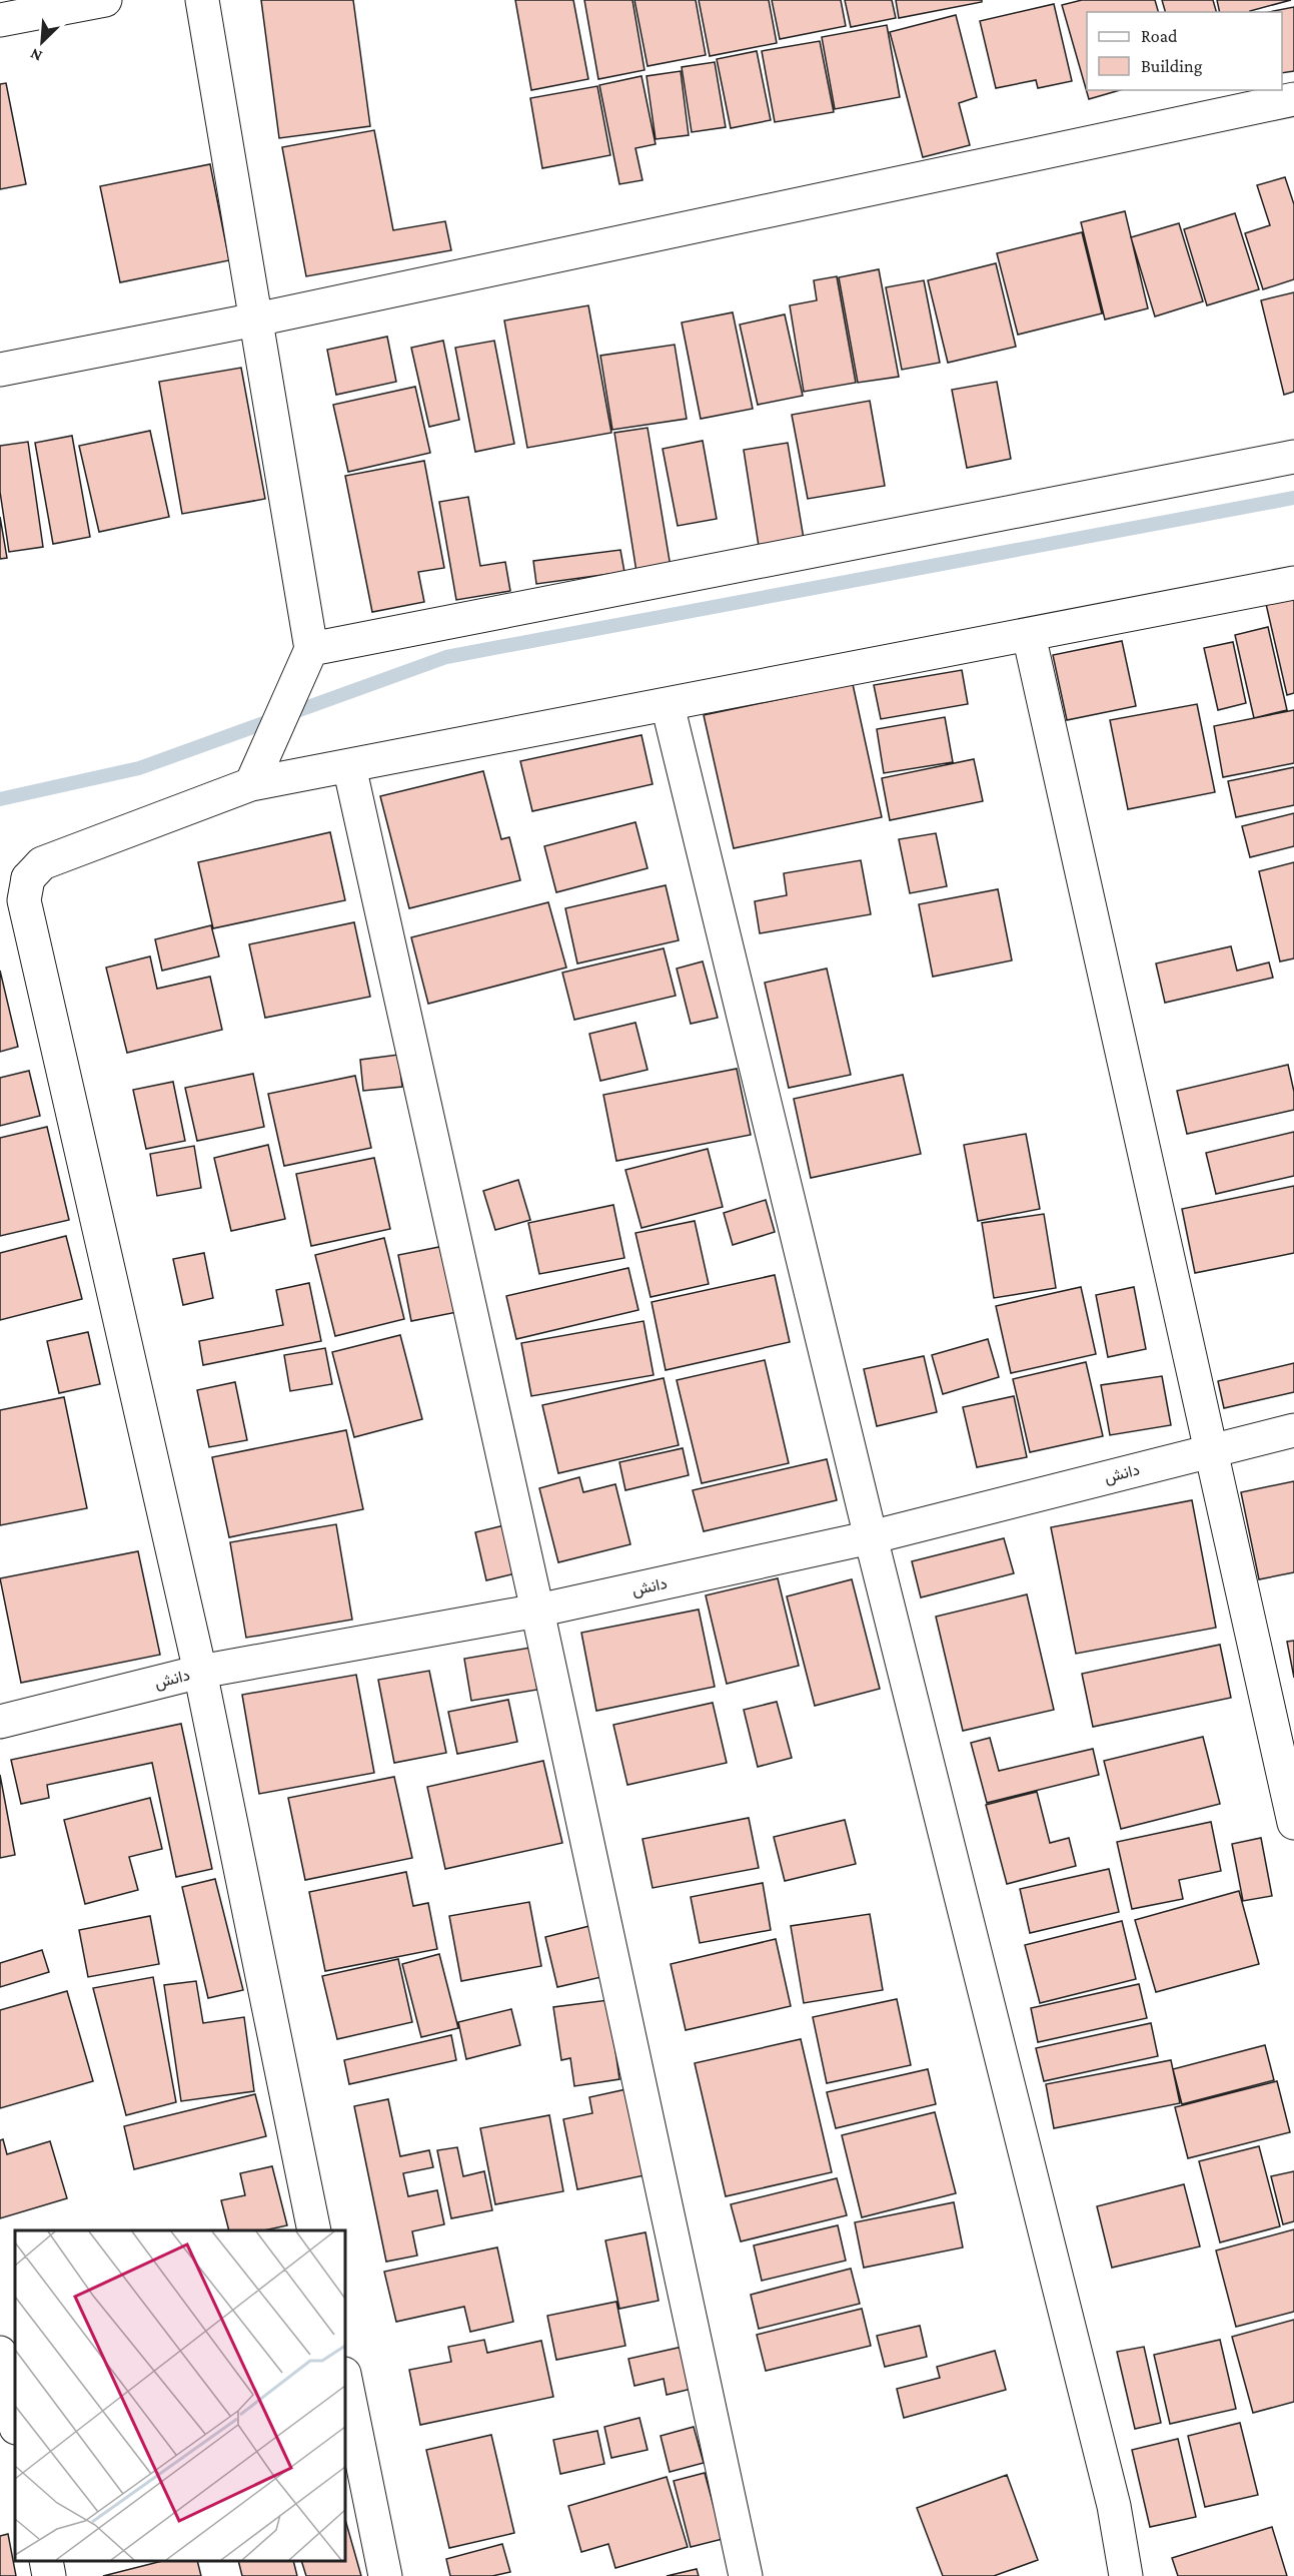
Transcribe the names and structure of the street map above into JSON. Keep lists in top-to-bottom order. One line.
{"streets":{"street":["دانش"]},"legend":["Road","Building"],"north":"bottom left"}
